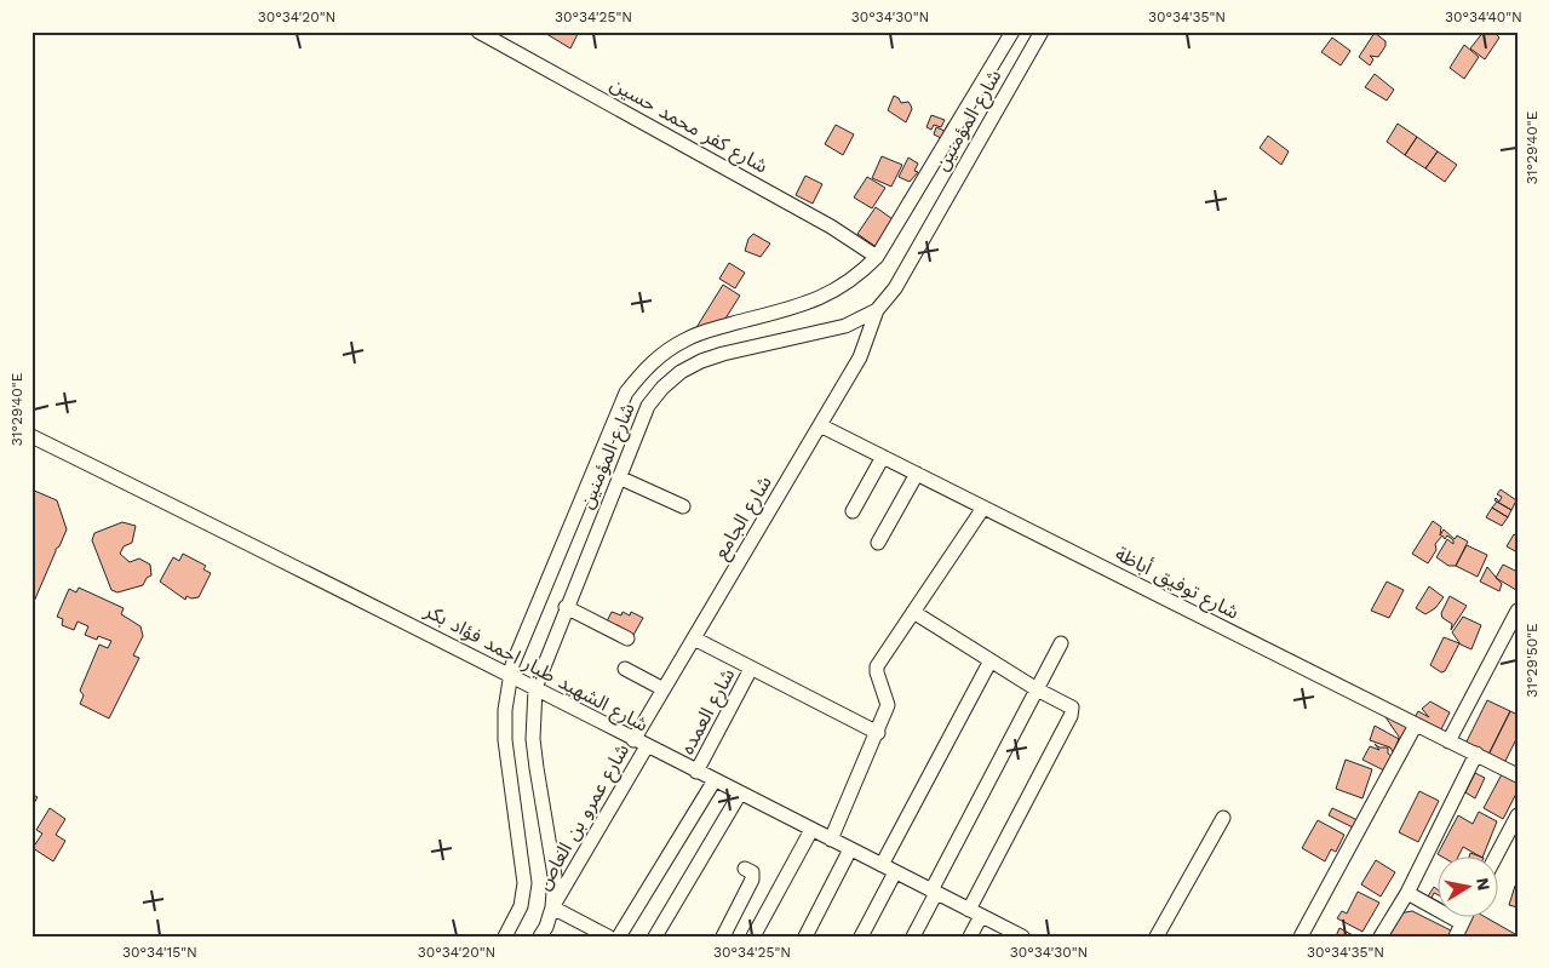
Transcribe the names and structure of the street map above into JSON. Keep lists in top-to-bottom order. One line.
{"streets":{"street":["شارع المؤمنين","شارع كفر محمد حسين","شارع الجامع","شارع توفيق أباظة","شارع الشهيد طيار احمد فؤاد بكر","شارع العمده","شارع عمرو بن العاص"]},"crossings":[["شارع المؤمنين","شارع كفر محمد حسين"],["شارع المؤمنين","شارع الجامع"],["شارع المؤمنين","شارع الشهيد طيار احمد فؤاد بكر"],["شارع المؤمنين","شارع عمرو بن العاص"],["شارع الجامع","شارع توفيق أباظة"],["شارع الجامع","شارع الشهيد طيار احمد فؤاد بكر"],["شارع الشهيد طيار احمد فؤاد بكر","شارع العمده"],["شارع الشهيد طيار احمد فؤاد بكر","شارع عمرو بن العاص"]],"north":"right","coordinates":["30°34'20\"N","30°34'25\"N","30°34'30\"N","30°34'35\"N","30°34'40\"N","31°29'40\"E","31°29'50\"E","30°34'15\"N"]}
